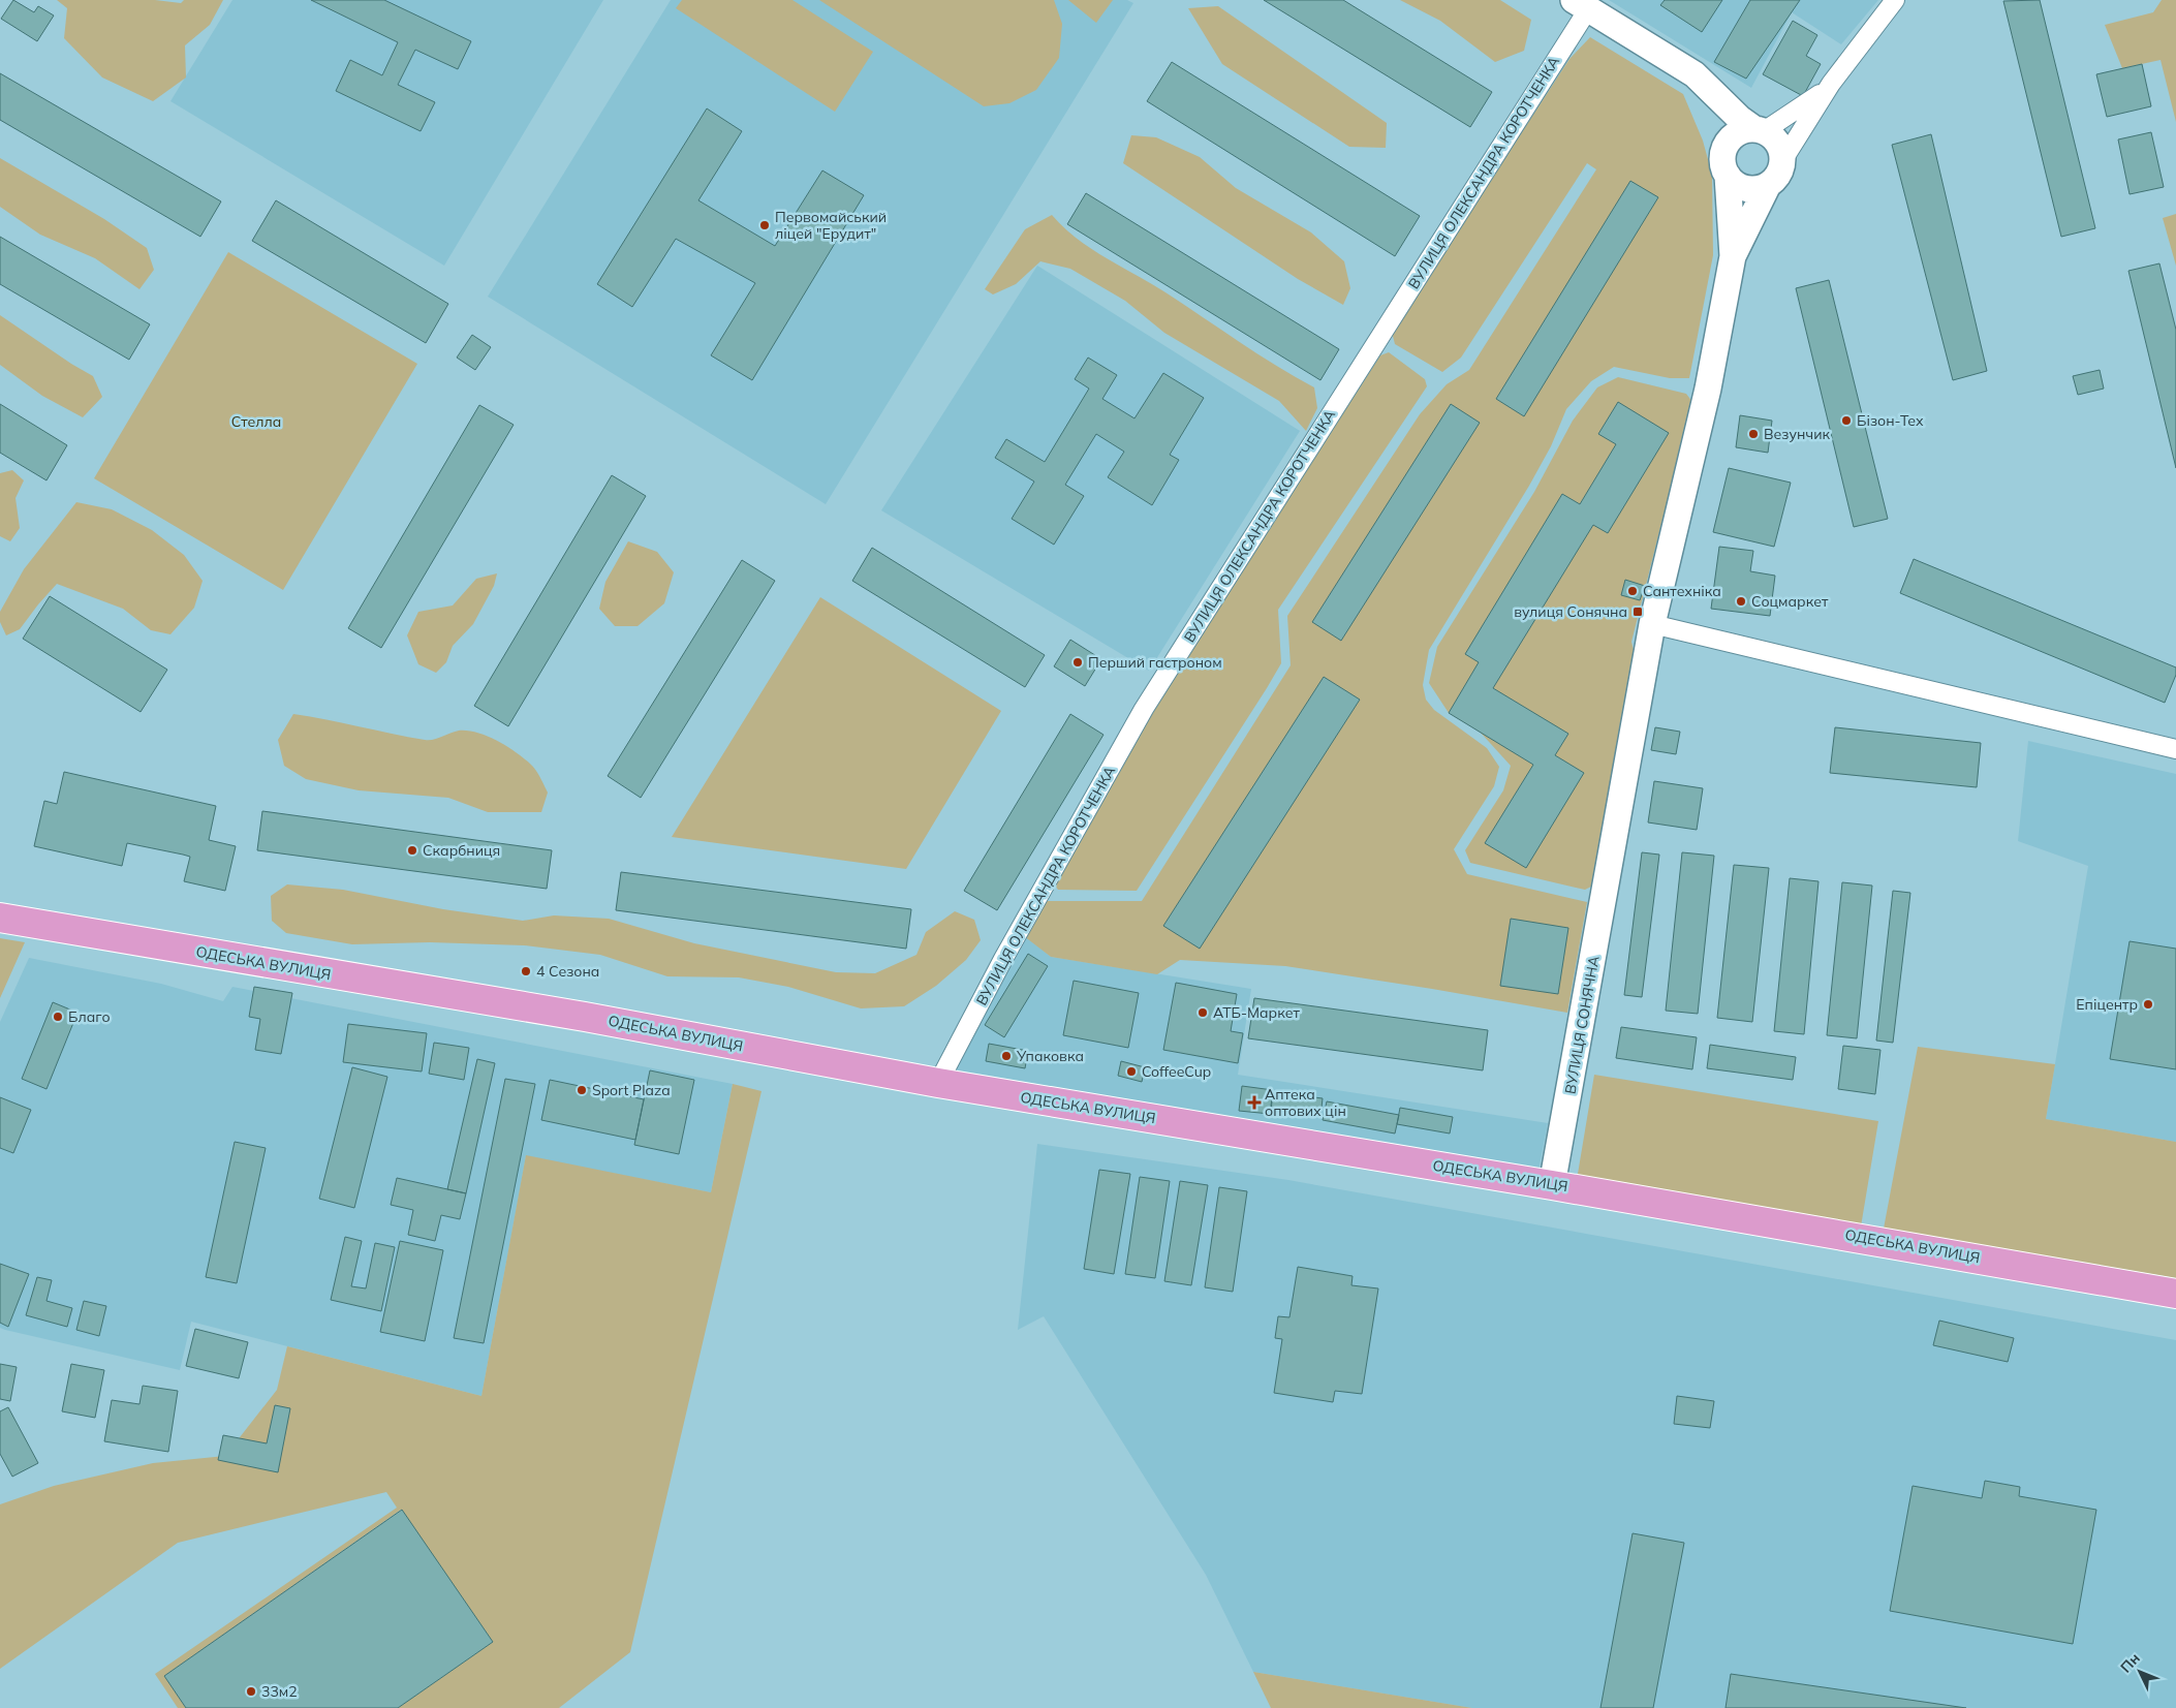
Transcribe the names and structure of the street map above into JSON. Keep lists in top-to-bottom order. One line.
{"streets":{"main road":["ОДЕСЬКА ВУЛИЦЯ"],"street":["ВУЛИЦЯ ОЛЕКСАНДРА КОРОТЧЕНКА","ВУЛИЦЯ СОНЯЧНА"]},"crossings":[["ВУЛИЦЯ ОЛЕКСАНДРА КОРОТЧЕНКА","ОДЕСЬКА ВУЛИЦЯ"],["ОДЕСЬКА ВУЛИЦЯ","ВУЛИЦЯ СОНЯЧНА"]],"parks":["Стелла"],"places":{"other":["Первомайський ліцей \"Ерудит\"","Бізон-Тех","Везунчик","Сантехніка","Соцмаркет","Перший гастроном","Скарбниця","4 Сезона","Епіцентр","АТБ-Маркет","Благо","Упаковка","CoffeeCup","Sport Plaza","33м2"],"transit":["вулиця Сонячна"],"health":["Аптека оптових цін"]},"north":"top left"}
